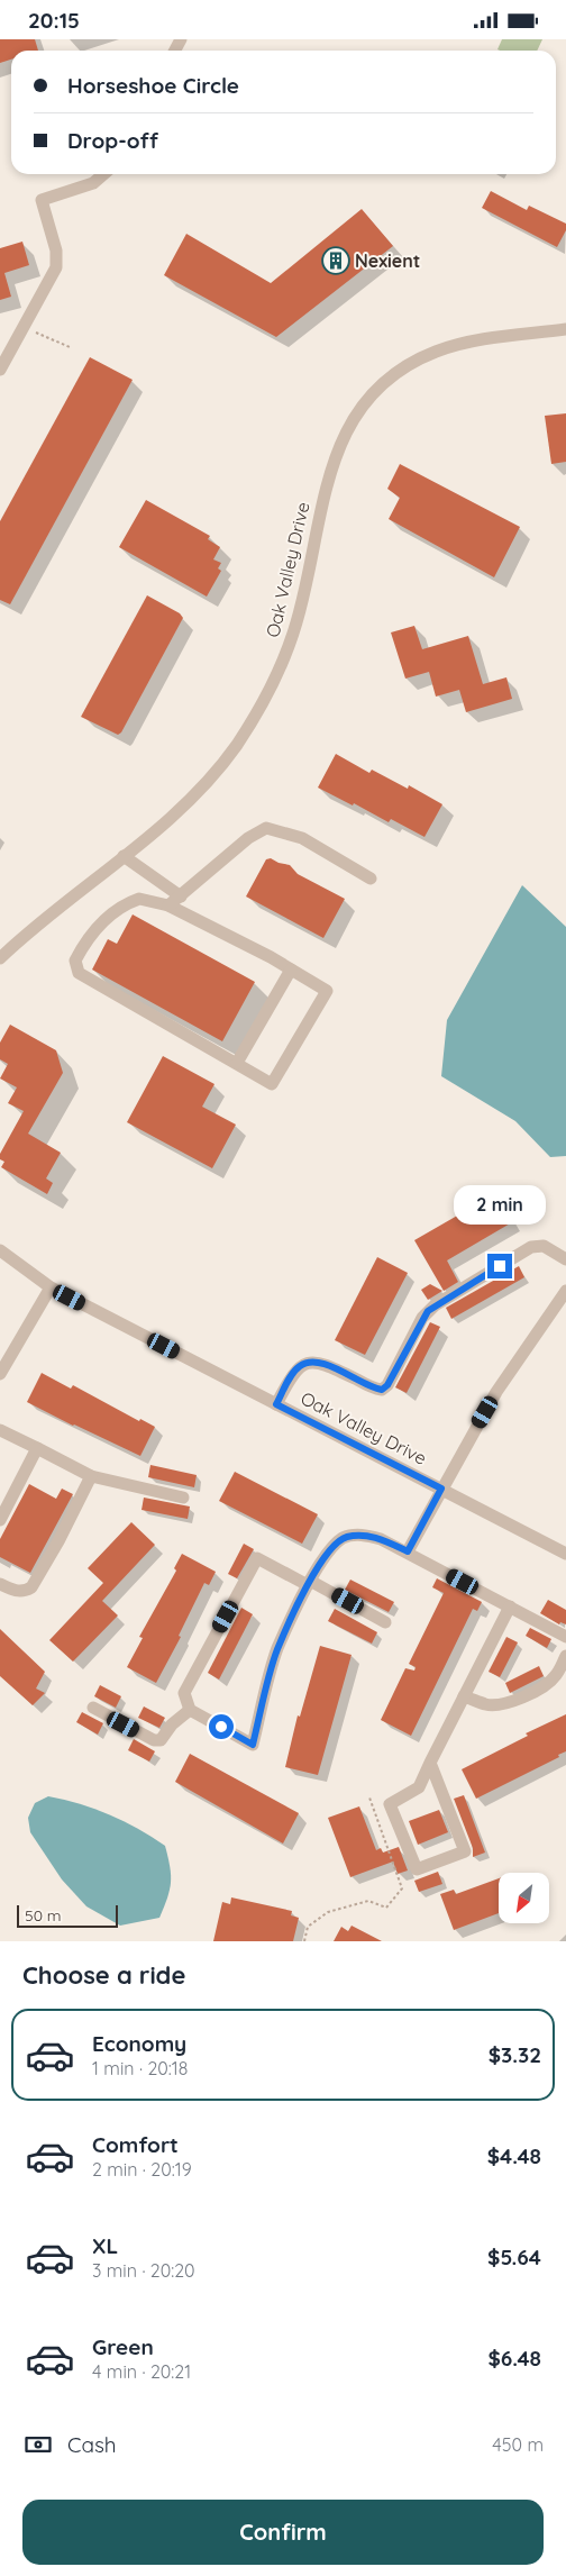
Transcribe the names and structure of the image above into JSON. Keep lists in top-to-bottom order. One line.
{"streets":{"street":["Oak Valley Drive"]},"places":{"building":["Nexient"]},"scale_bar":"50 m","north":"bottom left","page":{"status":"20:15","banner":["Horseshoe Circle","Drop-off"],"bubble":"2 min","scale":"50 m","heading":"Choose a ride","list":[{"name":"Economy","note":"1 min · 20:18","value":"$3.32"},{"name":"Comfort","note":"2 min · 20:19","value":"$4.48"},{"name":"XL","note":"3 min · 20:20","value":"$5.64"},{"name":"Green","note":"4 min · 20:21","value":"$6.48"}],"pay":["Cash","450 m"],"buttons":"Confirm"}}
